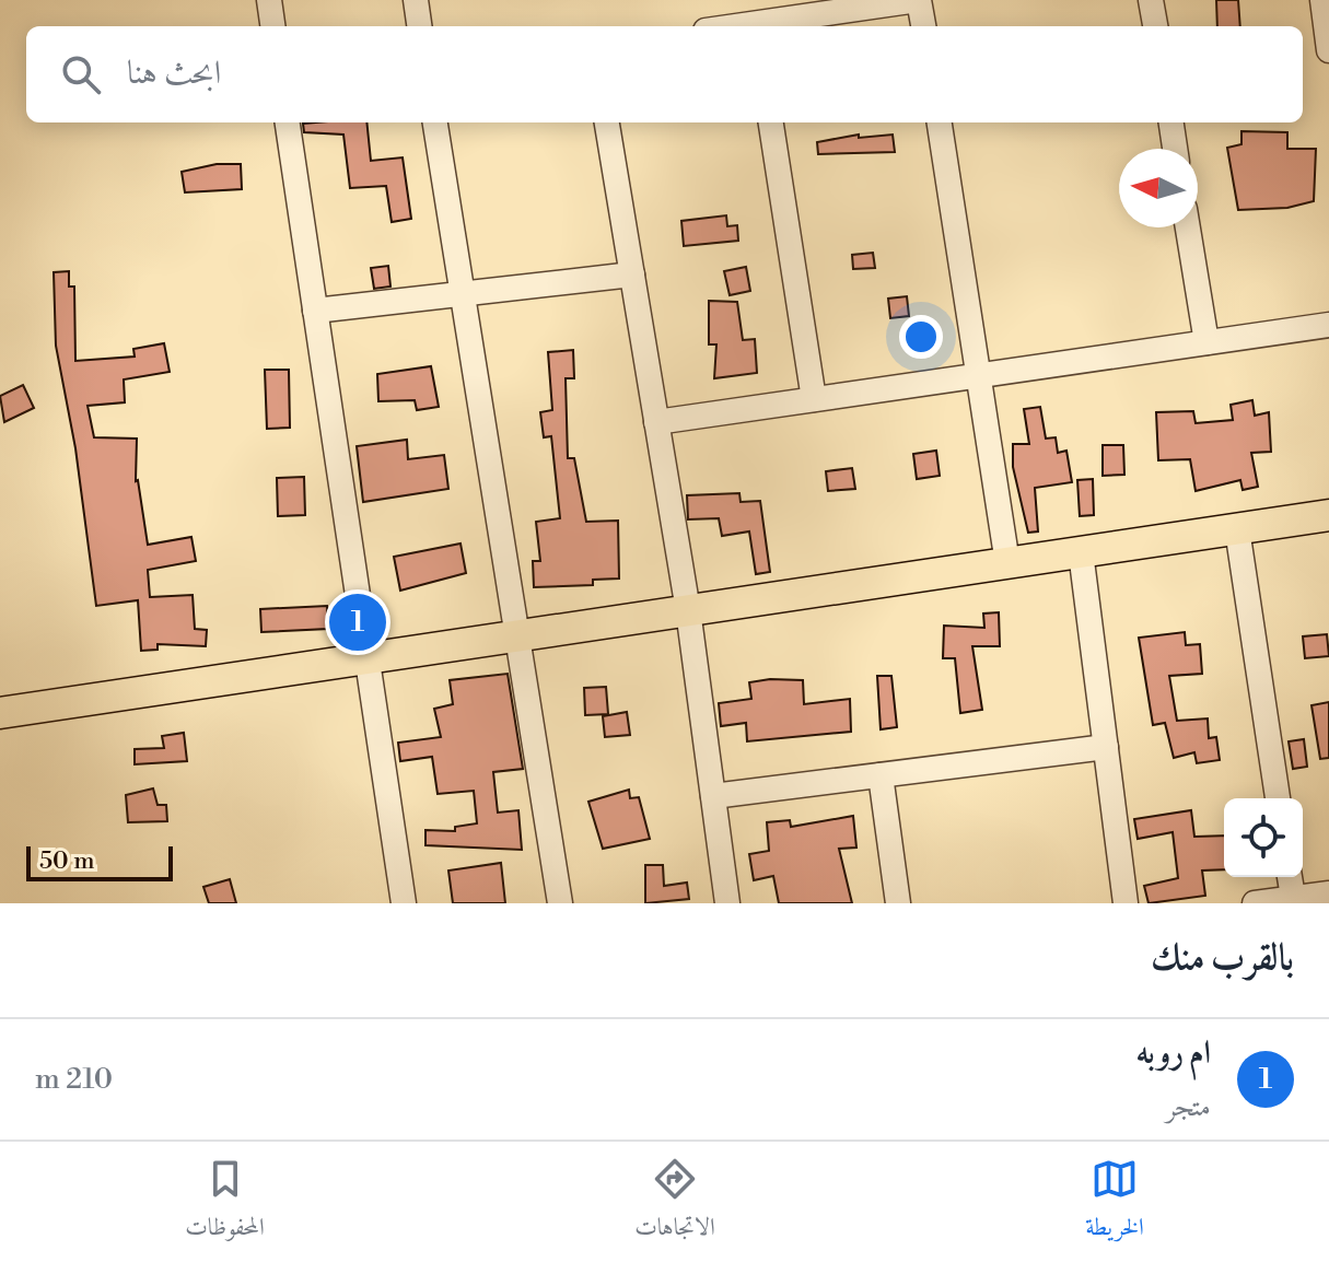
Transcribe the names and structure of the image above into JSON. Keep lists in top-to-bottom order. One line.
{"scale_bar":"50 m","north":"left","page":{"search":"ابحث هنا","pins":"1","scale":"50 m","heading":"بالقرب منك","list":[{"mark":"1","name":"ام روبه","note":"متجر","value":"210 m"}],"nav":["الخريطة","الاتجاهات","المحفوظات"]}}
